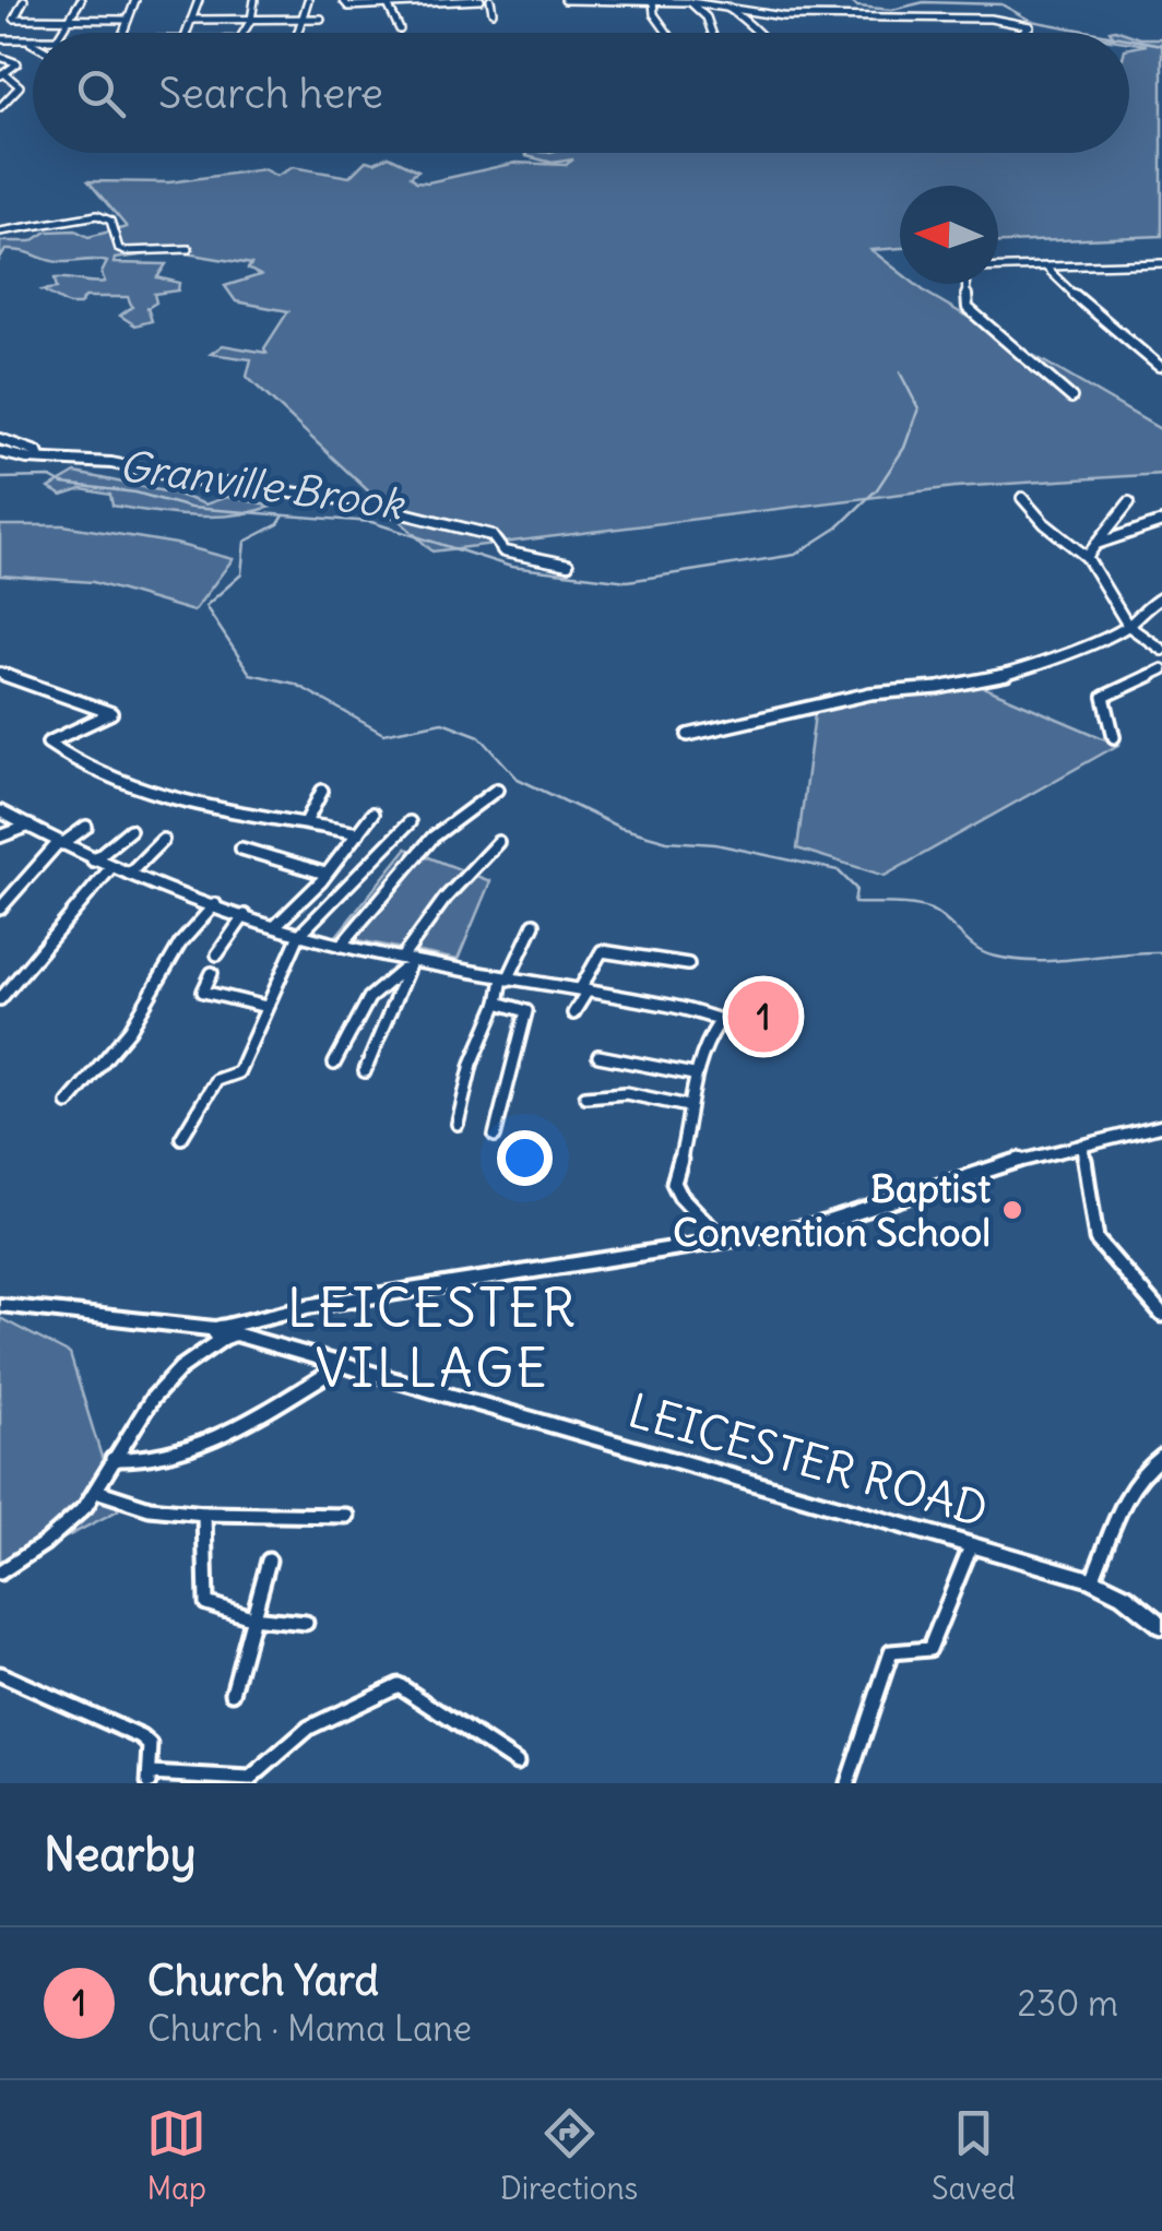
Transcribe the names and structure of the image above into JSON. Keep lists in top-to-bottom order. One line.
{"streets":{"street":["LEICESTER ROAD"]},"districts":["LEICESTER VILLAGE"],"water":["Granville Brook"],"places":["Baptist Convention School"],"north":"left","page":{"search":"Search here","pins":"1","heading":"Nearby","list":[{"mark":"1","name":"Church Yard","note":"Church · Mama Lane","value":"230 m"}],"nav":["Map","Directions","Saved"]}}
